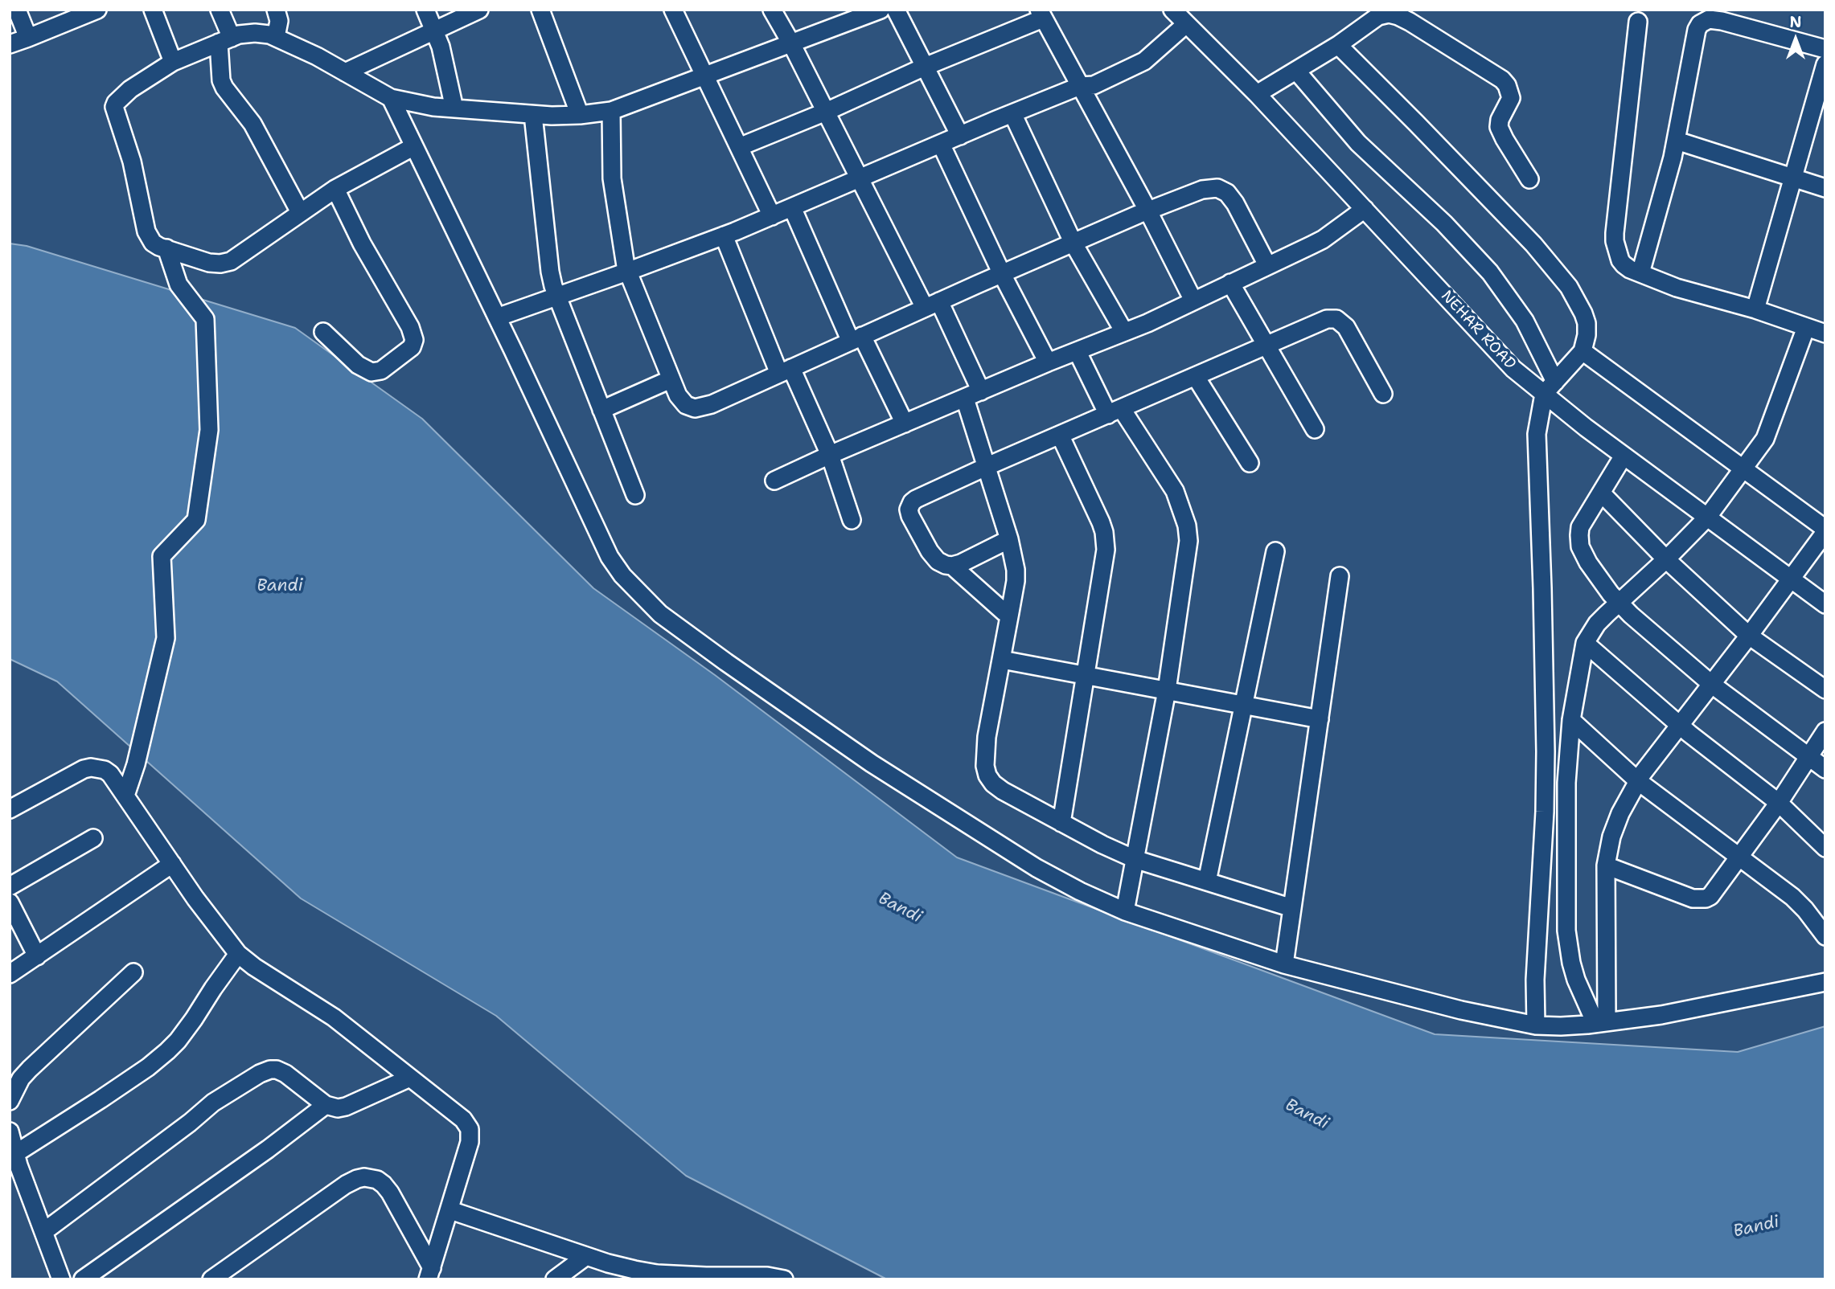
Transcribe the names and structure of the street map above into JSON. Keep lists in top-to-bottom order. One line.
{"streets":{"street":["NEHAR ROAD"]},"water":["Bandi"],"north":"top"}
